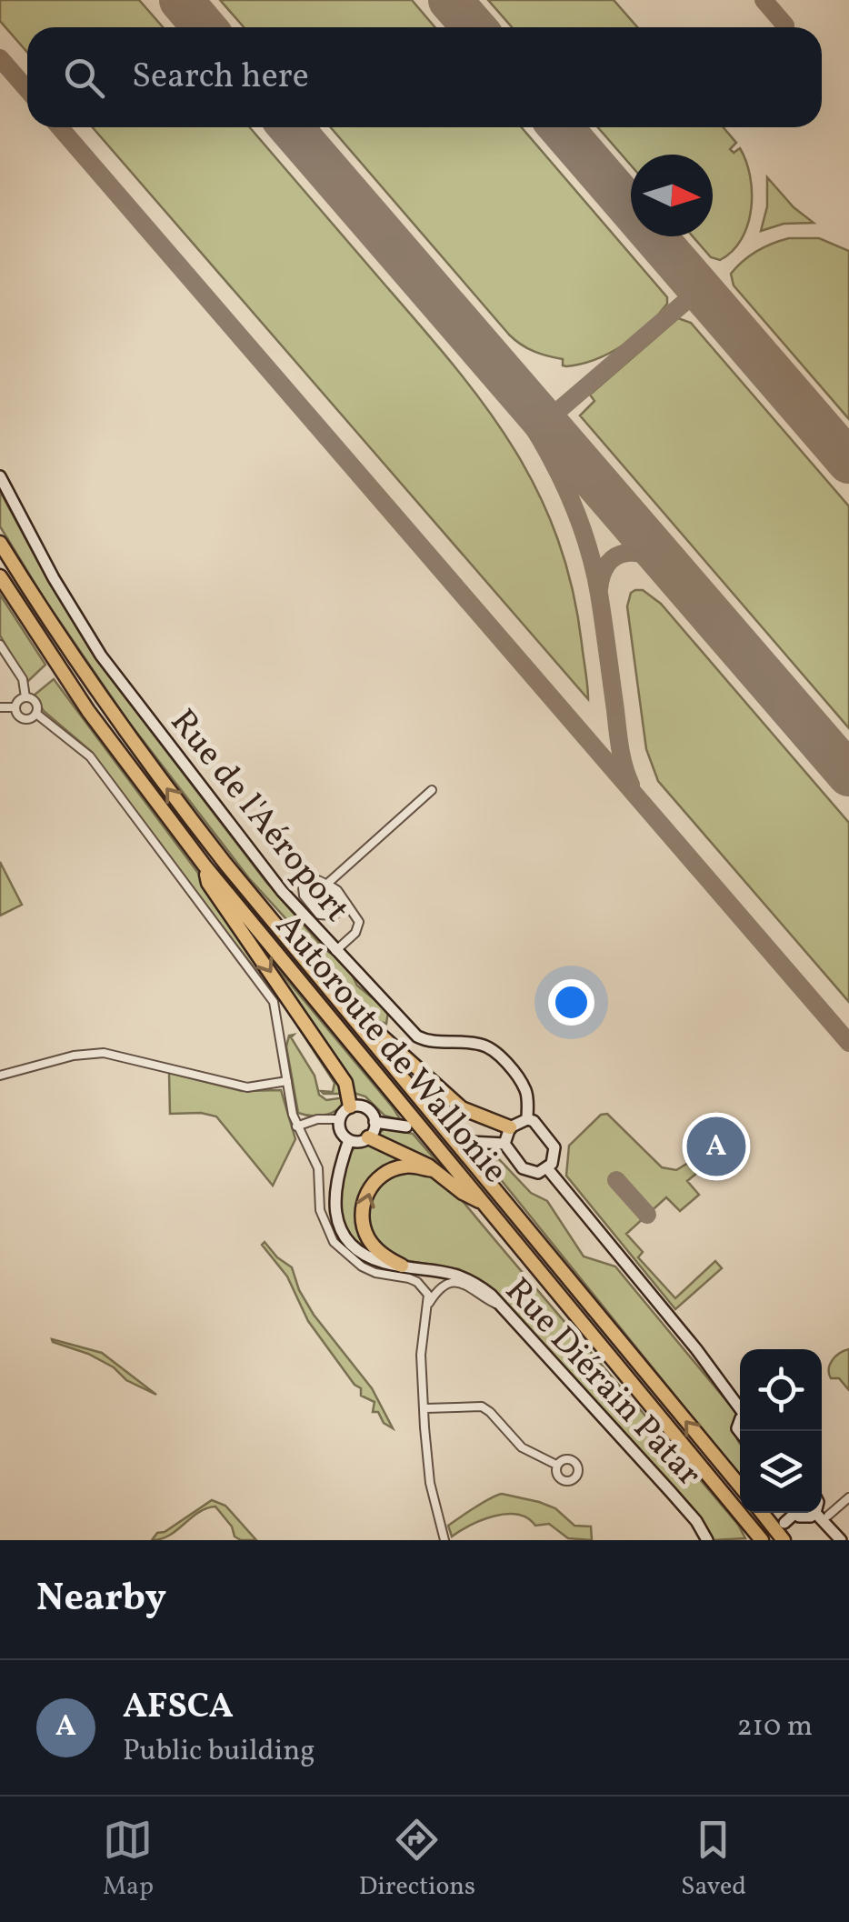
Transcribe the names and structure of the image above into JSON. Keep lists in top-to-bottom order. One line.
{"streets":{"highway":["Autoroute de Wallonie"],"street":["Rue de l'Aéroport","Rue Diérain Patar"]},"north":"right","page":{"search":"Search here","pins":"A","heading":"Nearby","list":[{"mark":"A","name":"AFSCA","note":"Public building","value":"210 m"}],"nav":["Map","Directions","Saved"]}}
